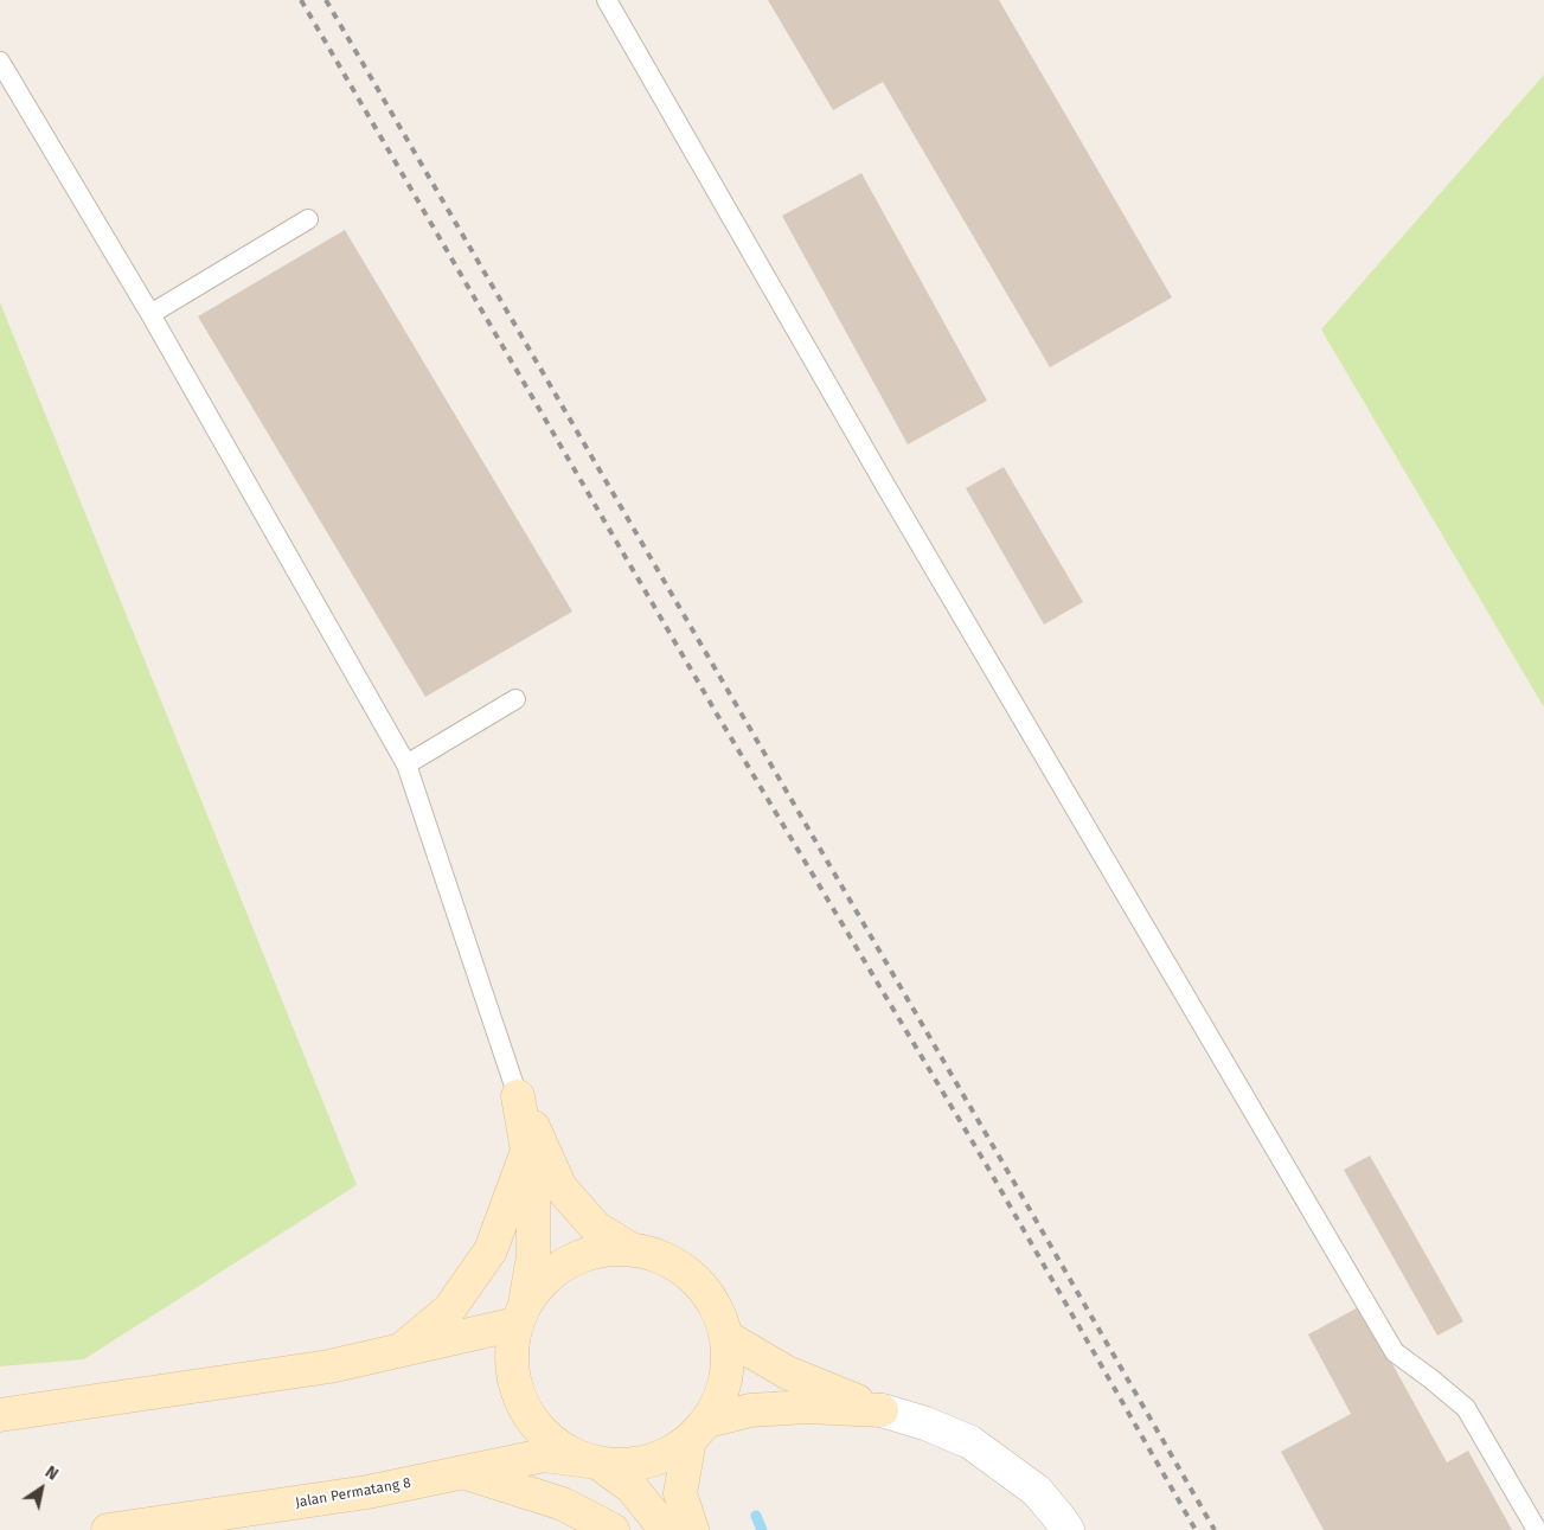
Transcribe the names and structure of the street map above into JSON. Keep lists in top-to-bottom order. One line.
{"streets":{"street":["Jalan Permatang 8"]},"north":"top right"}
